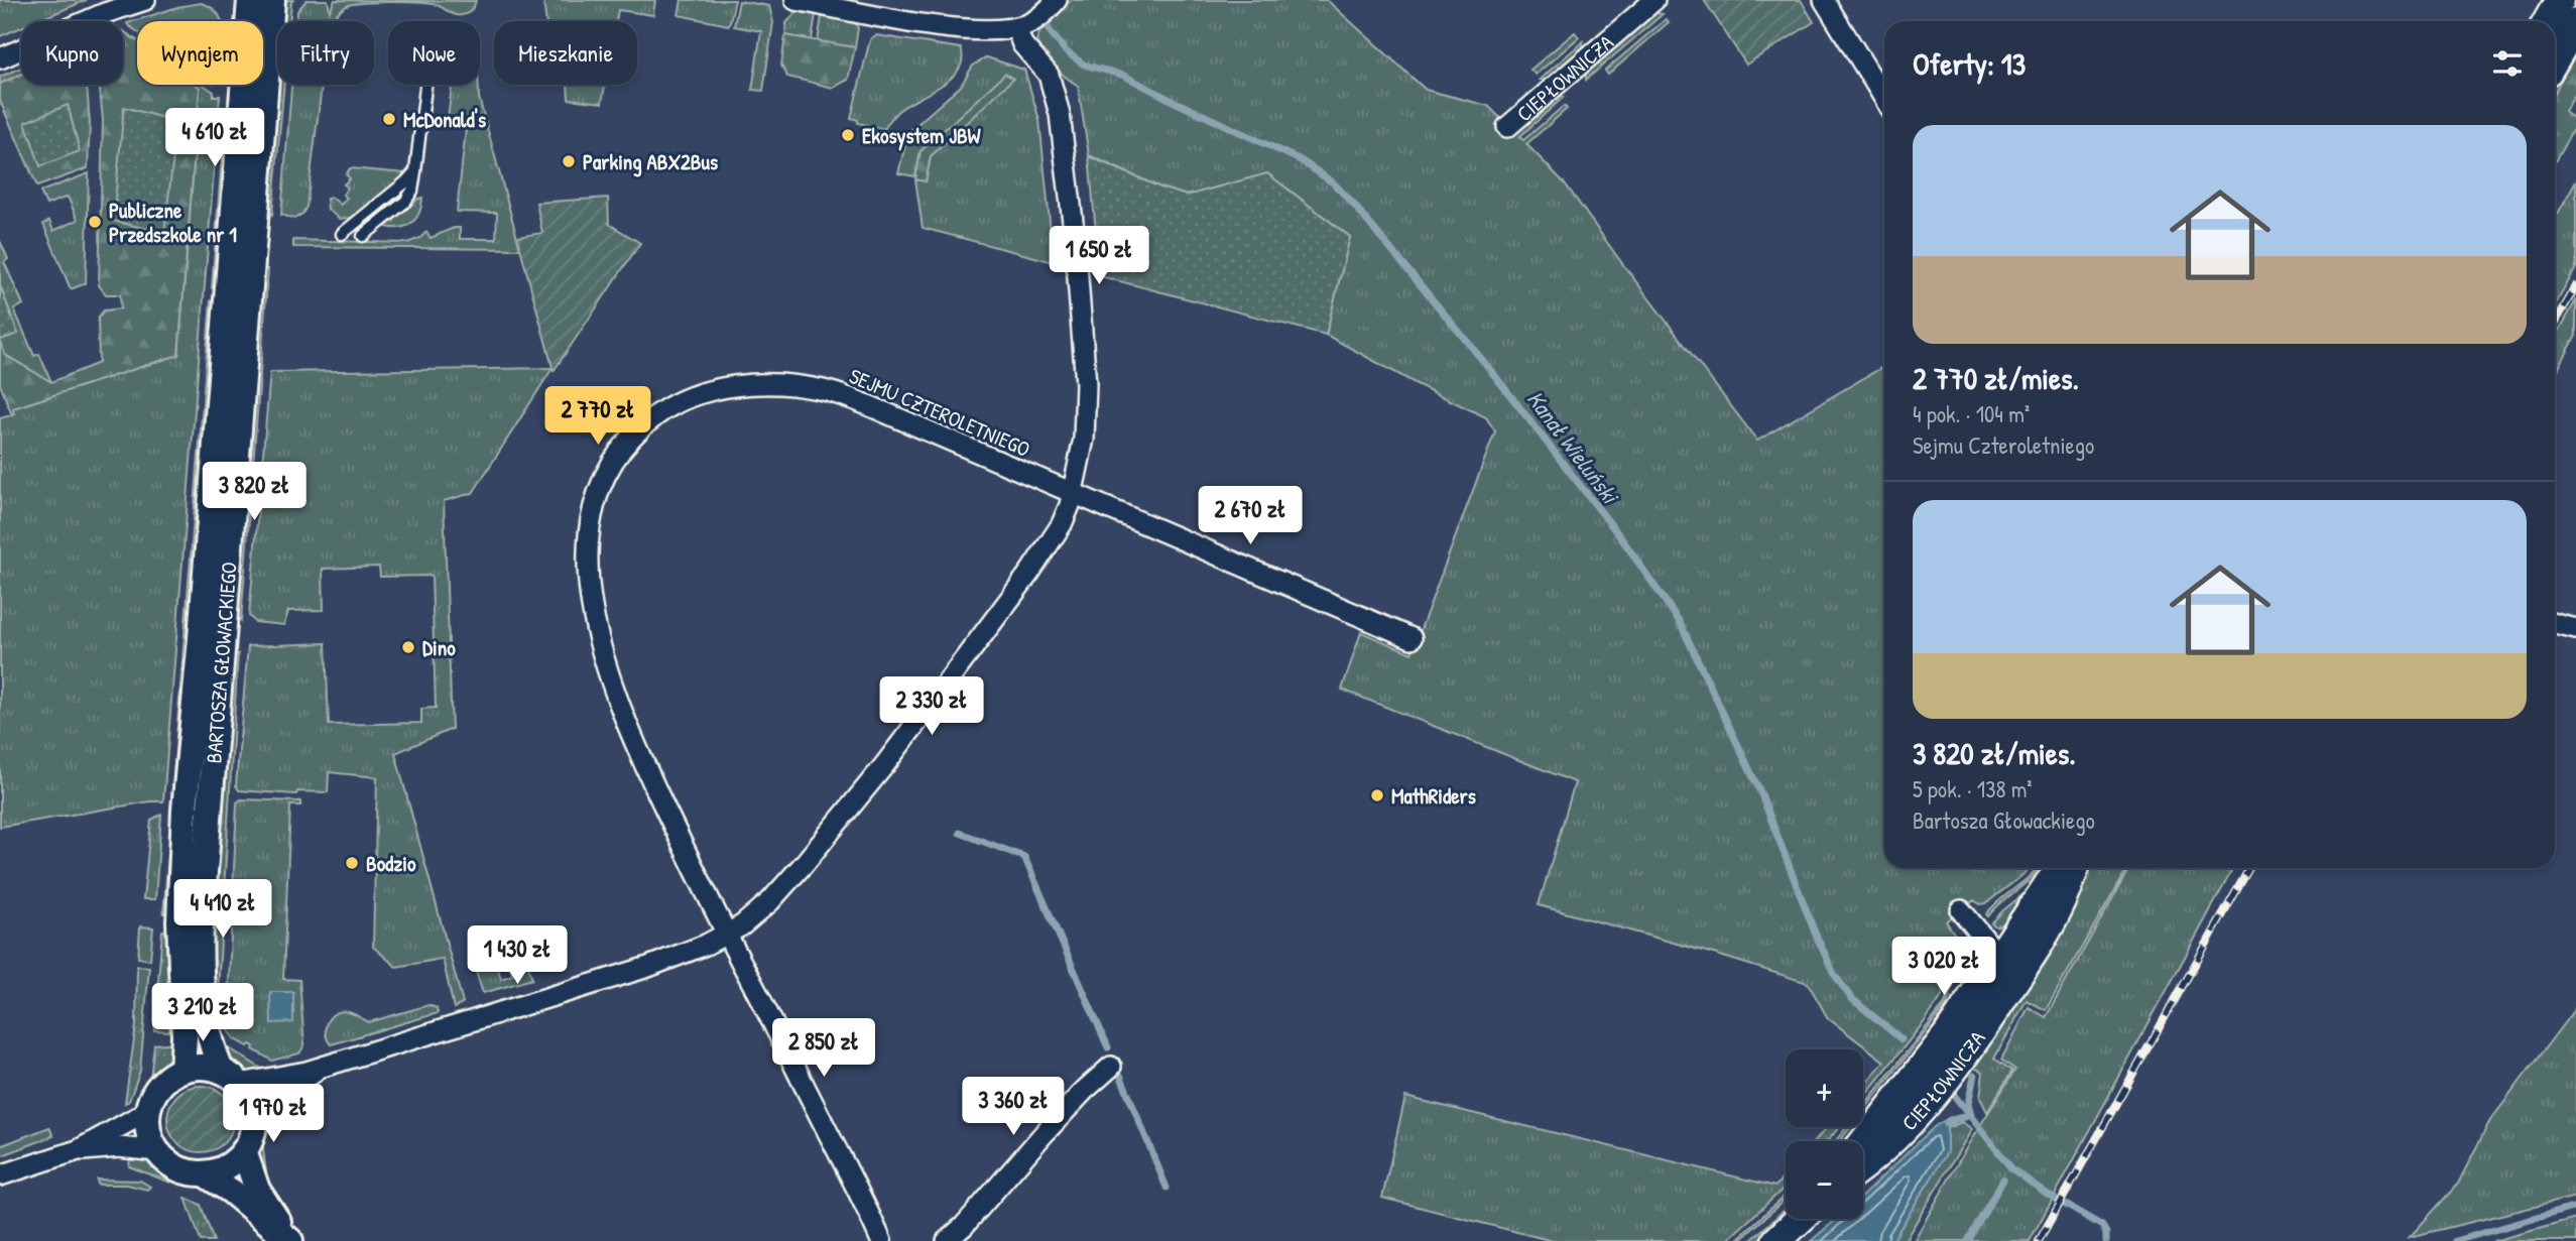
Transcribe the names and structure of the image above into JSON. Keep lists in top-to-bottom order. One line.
{"streets":{"main road":["CIEPŁOWNICZA"],"street":["SEJMU CZTEROLETNIEGO","BARTOSZA GŁOWACKIEGO"]},"water":["Kanał Wieluński"],"places":["McDonald's","Ekosystem JBW","Parking ABX2Bus","Publiczne Przedszkole nr 1","Dino","MathRiders","Bodzio"],"page":{"chip":["Kupno","Wynajem","Filtry","Nowe","Mieszkanie"],"heading":"Oferty: 13","list":[{"name":"2 770 zł/mies.","note":"4 pok. · 104 m² · Sejmu Czteroletniego"},{"name":"3 820 zł/mies.","note":"5 pok. · 138 m² · Bartosza Głowackiego"}],"price":["4 610 zł","1 650 zł","2 770 zł","3 820 zł","2 670 zł","2 330 zł","4 410 zł","1 430 zł","3 020 zł","3 210 zł","2 850 zł","3 360 zł","1 970 zł"],"map_buttons":["+","−"]}}
